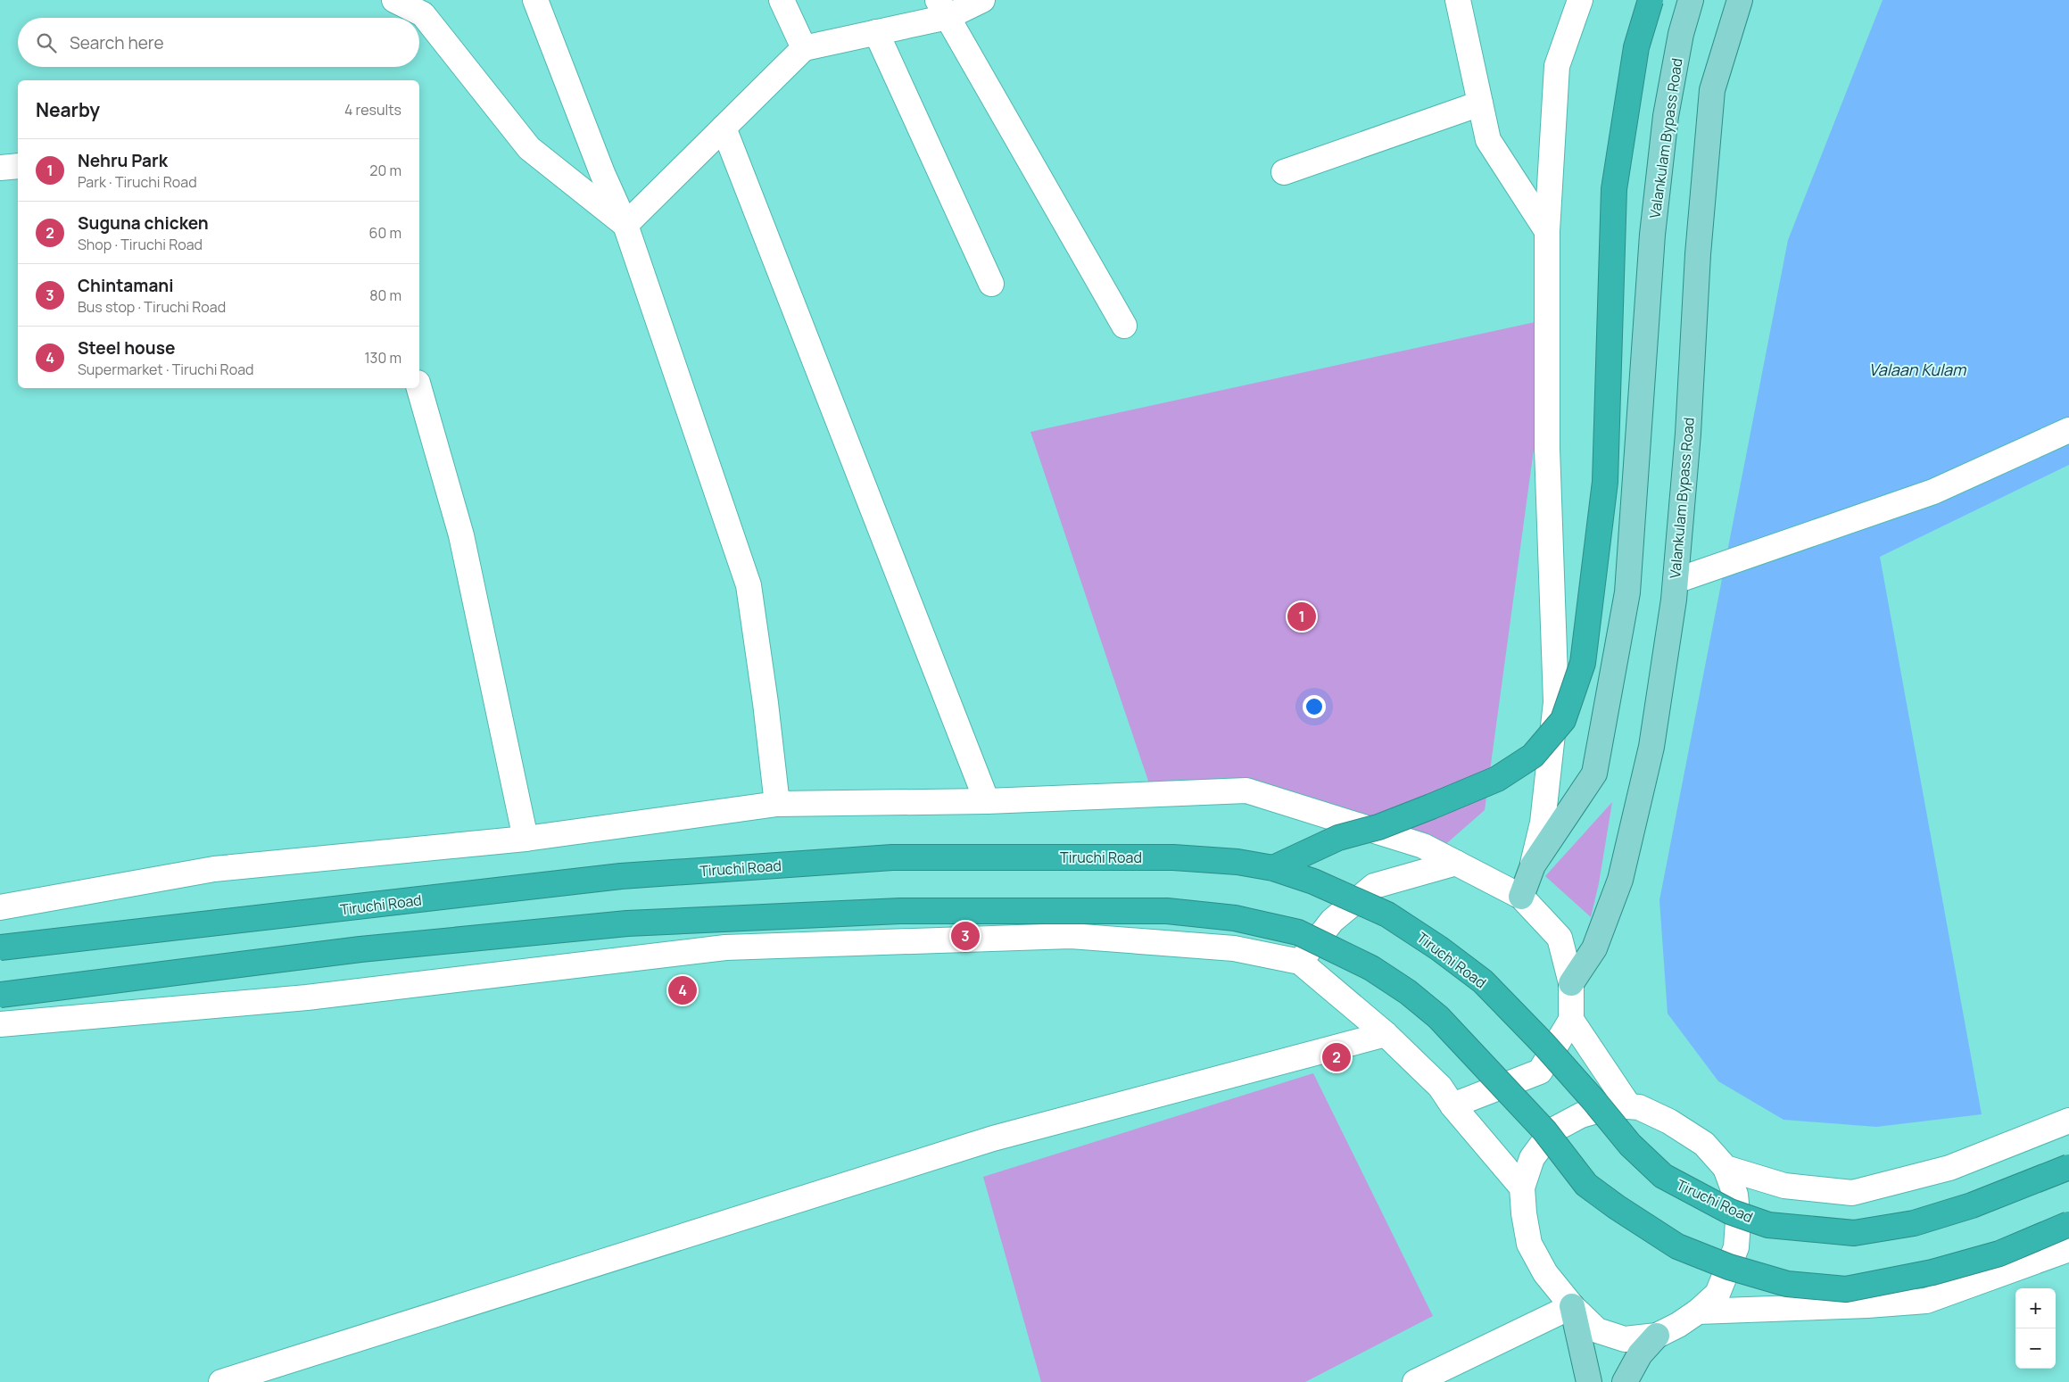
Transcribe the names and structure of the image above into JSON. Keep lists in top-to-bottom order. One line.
{"streets":{"highway":["Tiruchi Road"],"main road":["Valankulam Bypass Road"]},"water":["Valaan Kulam"],"page":{"search":"Search here","heading":["Nearby","4 results"],"list":[{"mark":"1","name":"Nehru Park","note":"Park · Tiruchi Road","value":"20 m"},{"mark":"2","name":"Suguna chicken","note":"Shop · Tiruchi Road","value":"60 m"},{"mark":"3","name":"Chintamani","note":"Bus stop · Tiruchi Road","value":"80 m"},{"mark":"4","name":"Steel house","note":"Supermarket · Tiruchi Road","value":"130 m"}],"pins":["1","3","4","2"],"map_buttons":["+","−"]}}
